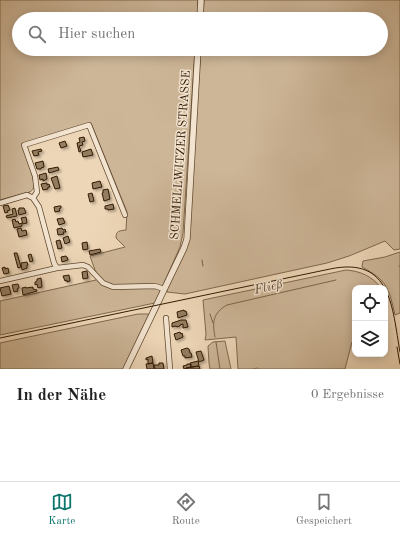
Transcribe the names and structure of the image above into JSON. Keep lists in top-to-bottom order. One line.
{"streets":{"street":["SCHMELLWITZER STRASSE"]},"water":["Fließ"],"page":{"search":"Hier suchen","heading":["In der Nähe","0 Ergebnisse"],"nav":["Karte","Route","Gespeichert"]}}
